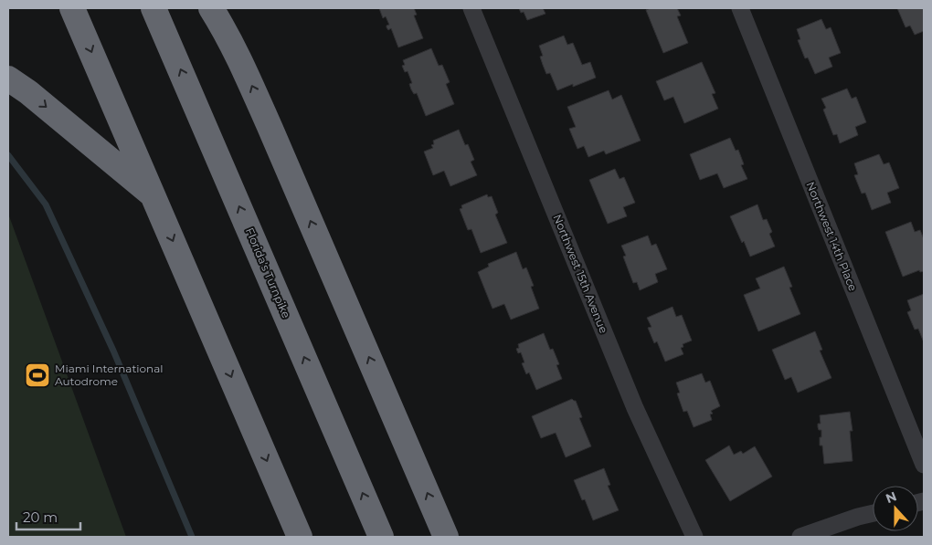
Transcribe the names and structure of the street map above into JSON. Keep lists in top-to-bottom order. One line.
{"streets":{"highway":["Florida's Turnpike"],"street":["Northwest 14th Place","Northwest 15th Avenue"]},"places":{"sports":["Miami International Autodrome"]},"scale_bar":"20 m","north":"top"}
